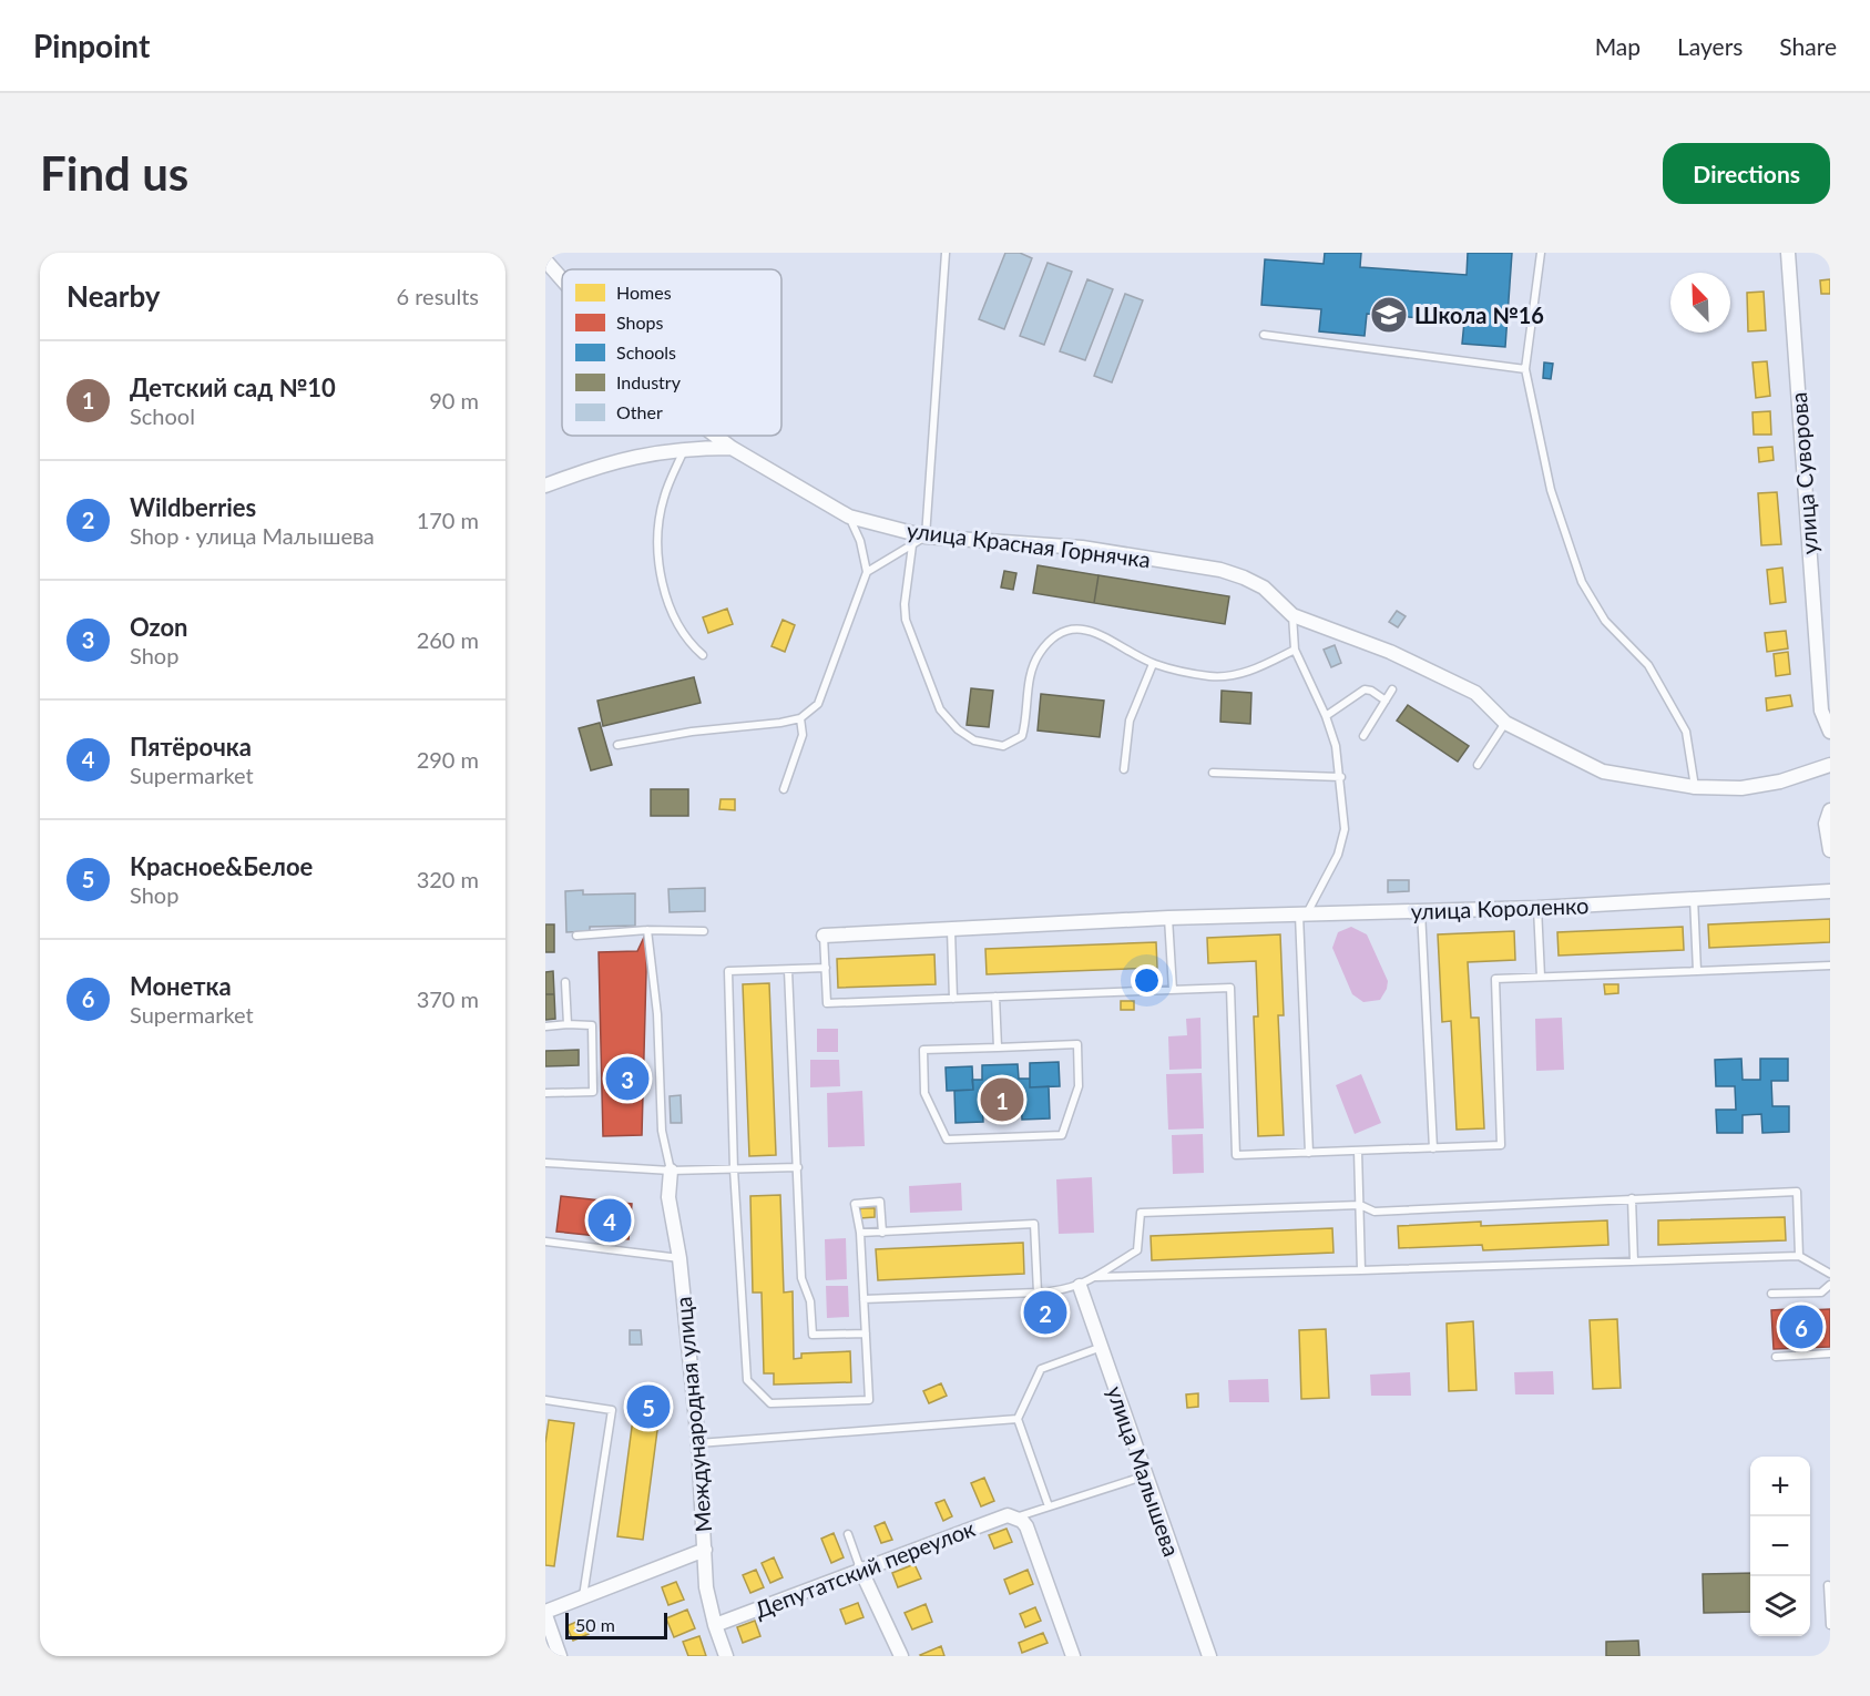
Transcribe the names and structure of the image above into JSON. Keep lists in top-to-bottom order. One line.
{"streets":{"street":["улица Суворова","улица Красная Горнячка","улица Короленко","Международная улица","улица Малышева","Депутатский переулок"]},"crossings":[["Международная улица","Депутатский переулок"]],"places":{"school or university":["Школа №16"]},"legend":["Homes","Shops","Schools","Industry","Other"],"scale_bar":"50 m","north":"top left","page":{"header":"Pinpoint","nav":["Map","Layers","Share"],"buttons":"Directions","title":"Find us","heading":["Nearby","6 results"],"list":[{"mark":"1","name":"Детский сад №10","note":"School","value":"90 m"},{"mark":"2","name":"Wildberries","note":"Shop · улица Малышева","value":"170 m"},{"mark":"3","name":"Ozon","note":"Shop","value":"260 m"},{"mark":"4","name":"Пятёрочка","note":"Supermarket","value":"290 m"},{"mark":"5","name":"Красное&Белое","note":"Shop","value":"320 m"},{"mark":"6","name":"Монетка","note":"Supermarket","value":"370 m"}],"pins":["3","1","4","2","6","5"],"map_buttons":["+","−"],"scale":"50 m"}}
